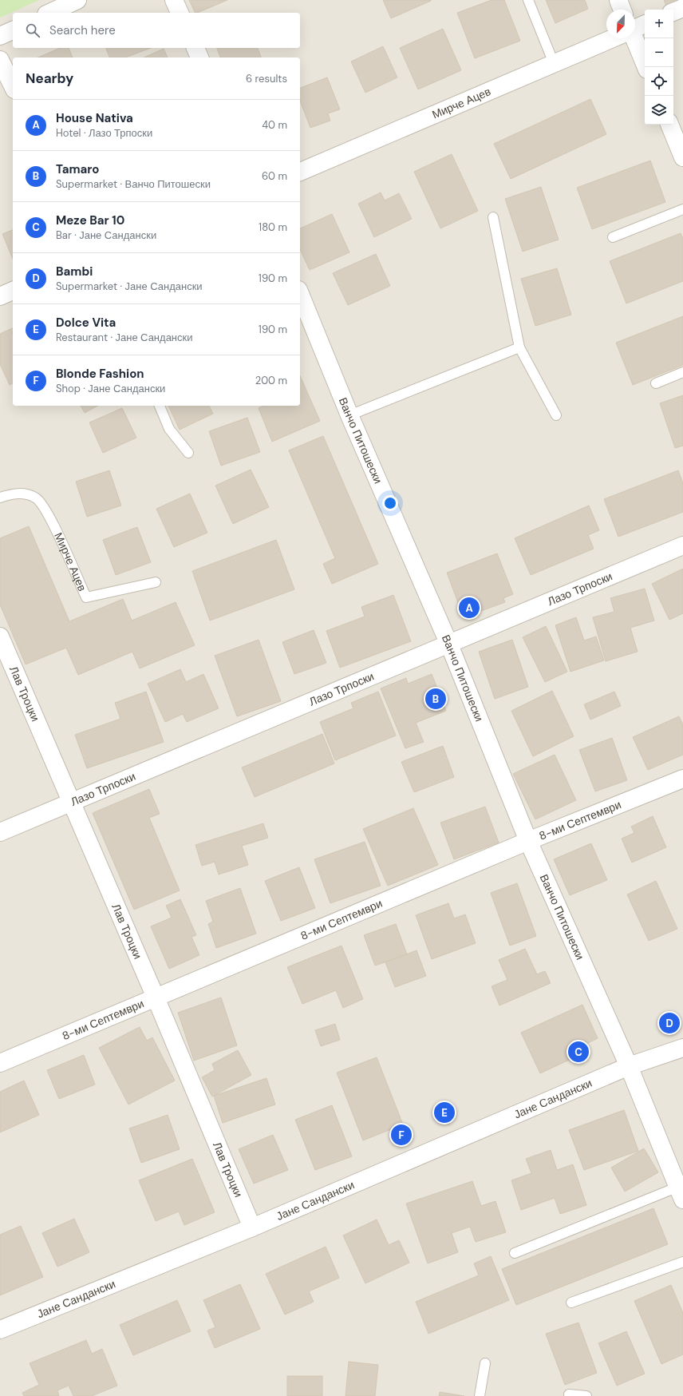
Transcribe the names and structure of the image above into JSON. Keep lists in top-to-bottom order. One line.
{"streets":{"street":["Мирче Ацев","Ванчо Питошески","Лазо Трпоски","Лав Троцки","8-ми Септември","Јане Сандански"]},"crossings":[["Ванчо Питошески","Лазо Трпоски"],["Ванчо Питошески","8-ми Септември"],["Ванчо Питошески","Јане Сандански"],["Лазо Трпоски","Лав Троцки"],["Лав Троцки","8-ми Септември"],["Лав Троцки","Јане Сандански"]],"north":"bottom left","page":{"map_buttons":["+","−"],"search":"Search here","heading":["Nearby","6 results"],"list":[{"mark":"A","name":"House Nativa","note":"Hotel · Лазо Трпоски","value":"40 m"},{"mark":"B","name":"Tamaro","note":"Supermarket · Ванчо Питошески","value":"60 m"},{"mark":"C","name":"Meze Bar 10","note":"Bar · Јане Сандански","value":"180 m"},{"mark":"D","name":"Bambi","note":"Supermarket · Јане Сандански","value":"190 m"},{"mark":"E","name":"Dolce Vita","note":"Restaurant · Јане Сандански","value":"190 m"},{"mark":"F","name":"Blonde Fashion","note":"Shop · Јане Сандански","value":"200 m"}],"pins":["A","B","D","C","E","F"]}}
